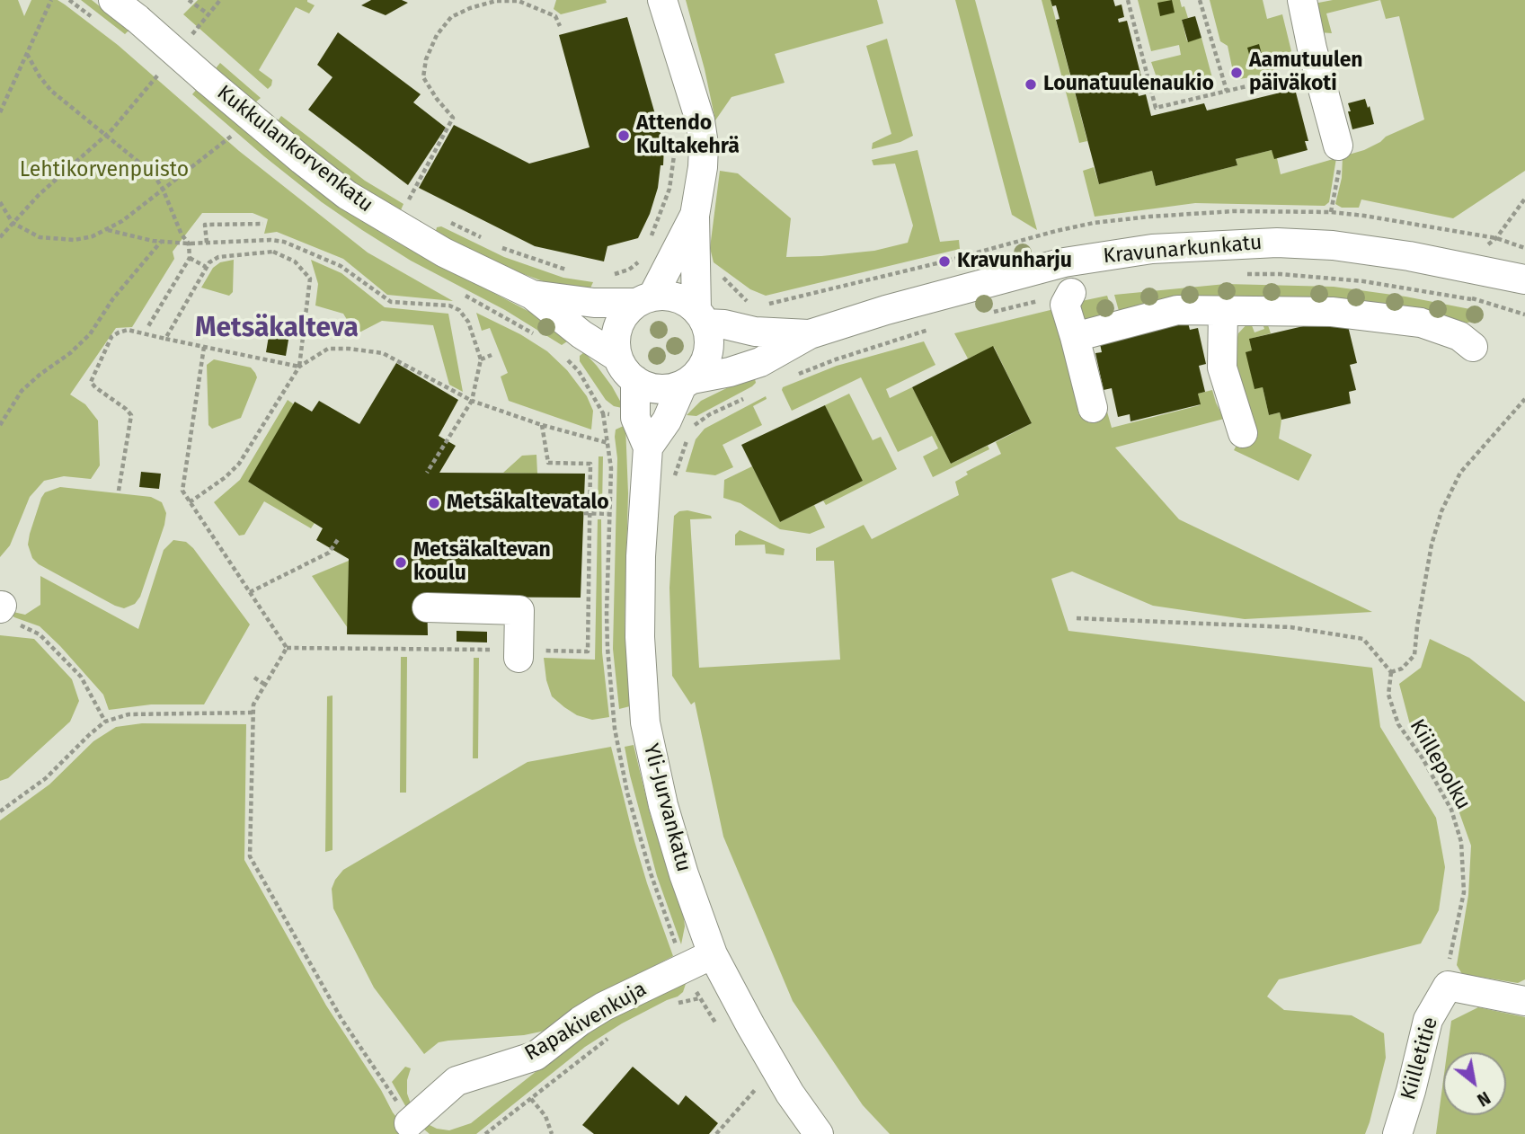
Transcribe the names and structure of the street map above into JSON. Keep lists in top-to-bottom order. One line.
{"streets":{"street":["Kukkulankorvenkatu","Kravunarkunkatu","Yli-Jurvankatu","Rapakivenkuja","Kiilletitie"],"path":["Kiillepolku"]},"crossings":[["Kukkulankorvenkatu","Kravunarkunkatu"],["Kukkulankorvenkatu","Yli-Jurvankatu"],["Kravunarkunkatu","Yli-Jurvankatu"],["Kiillepolku","Kiilletitie"],["Yli-Jurvankatu","Rapakivenkuja"]],"districts":["Metsäkalteva"],"parks":["Lehtikorvenpuisto"],"places":["Aamutuulen päiväkoti","Lounatuulenaukio","Attendo Kultakehrä","Kravunharju","Metsäkaltevatalo","Metsäkaltevan koulu"],"north":"bottom right"}
